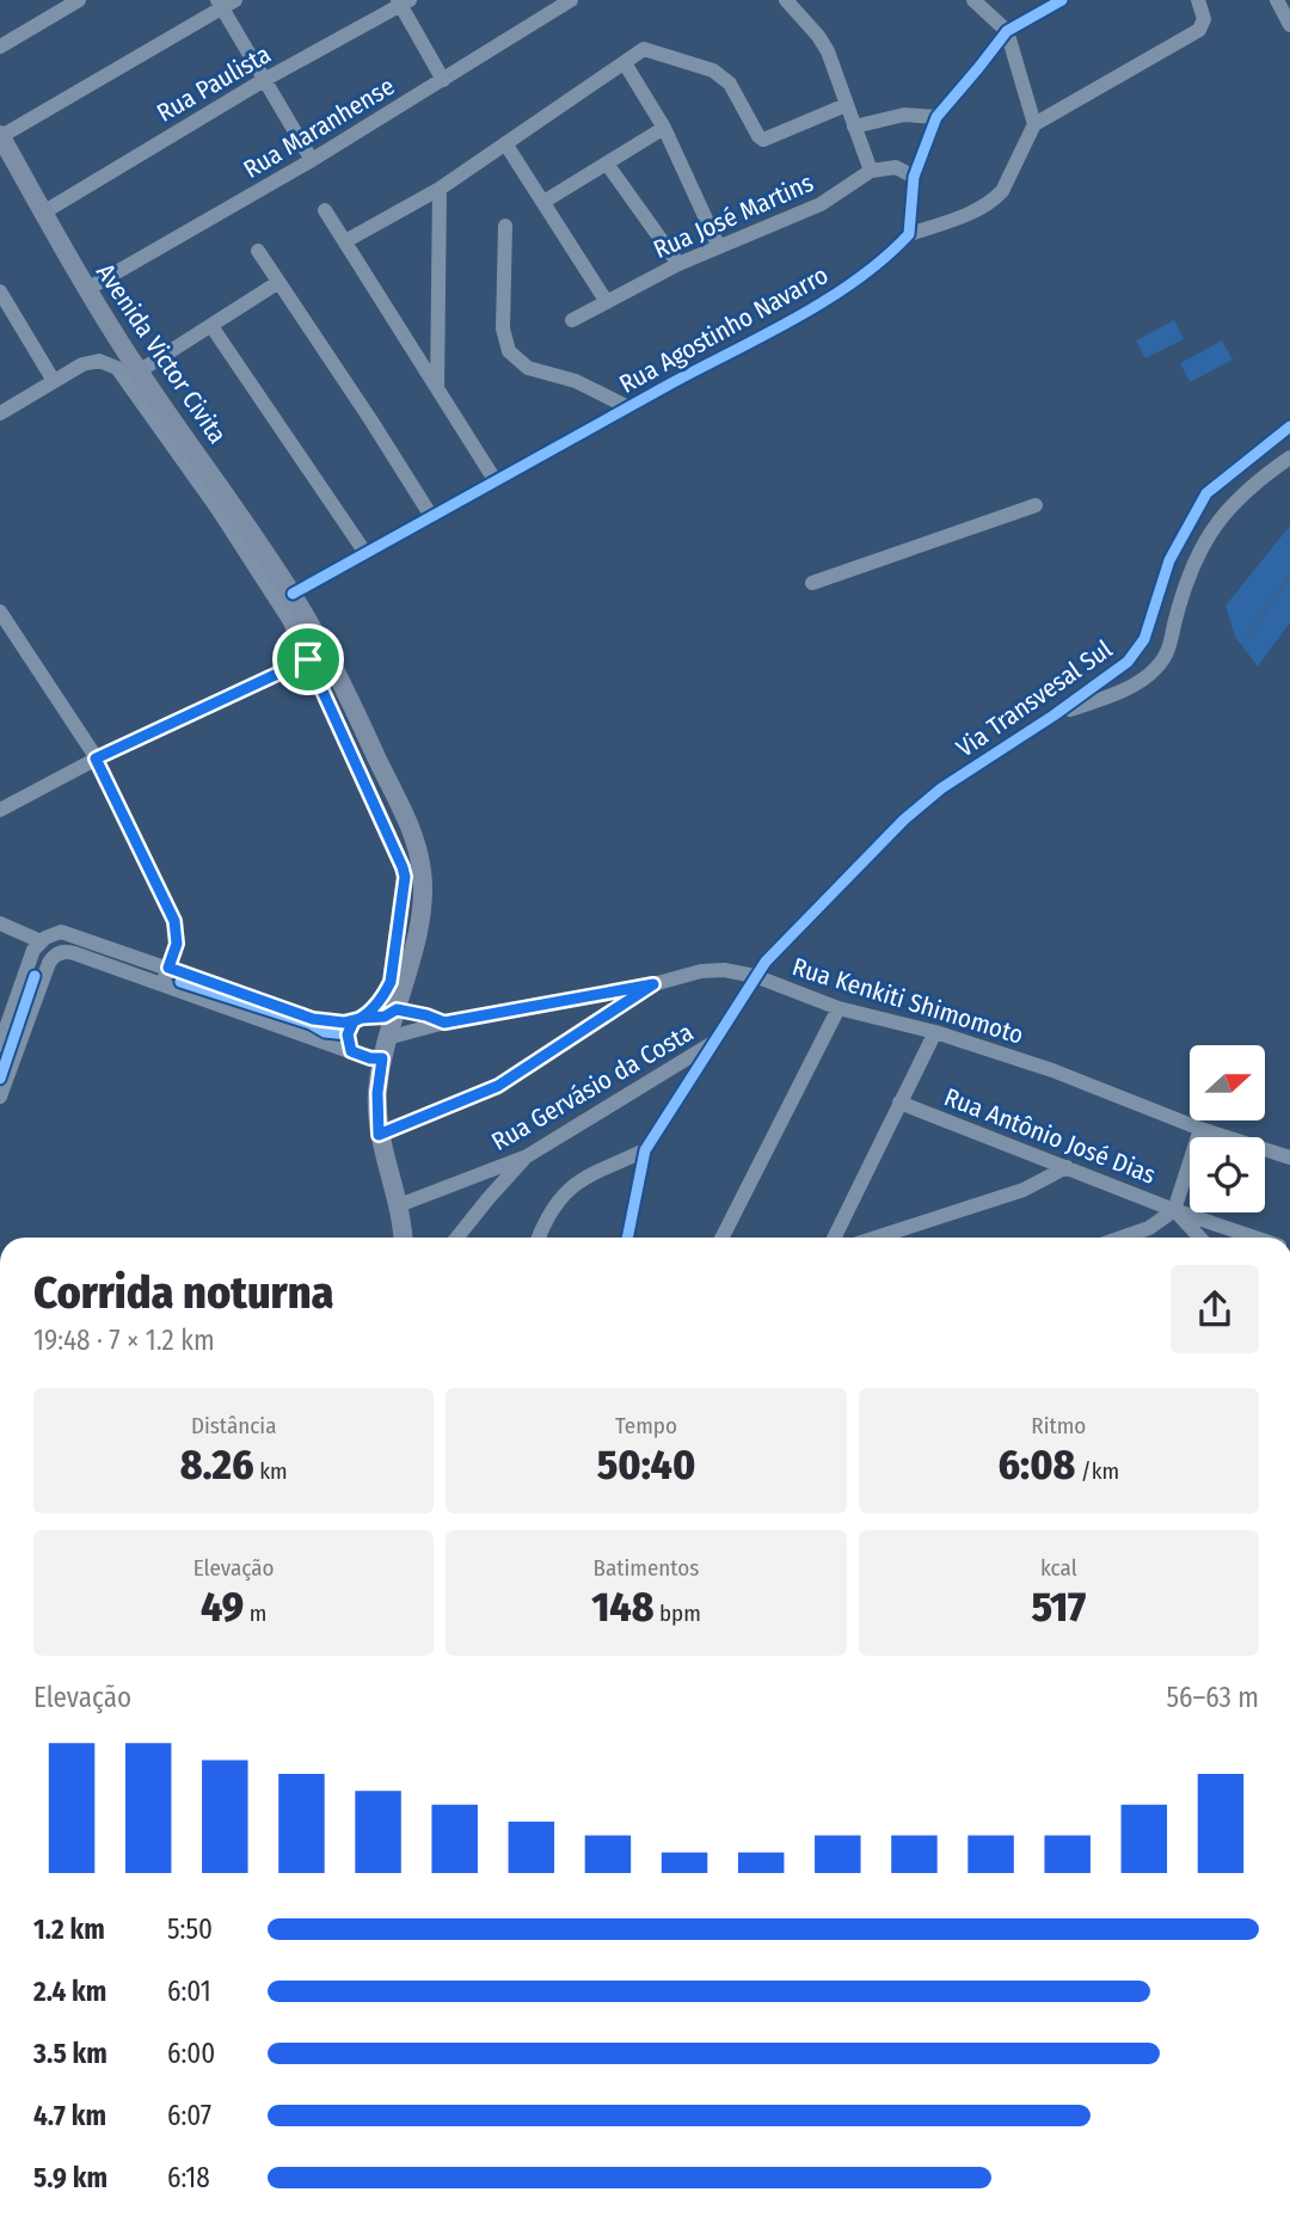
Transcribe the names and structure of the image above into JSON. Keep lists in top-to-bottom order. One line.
{"streets":{"main road":["Avenida Victor Civita"],"street":["Rua Paulista","Rua Maranhense","Rua José Martins","Rua Agostinho Navarro","Via Transvesal Sul","Rua Kenkiti Shimomoto","Rua Gervásio da Costa","Rua Antônio José Dias"]},"crossings":[["Rua Paulista","Avenida Victor Civita"],["Rua Maranhense","Avenida Victor Civita"],["Rua Agostinho Navarro","Avenida Victor Civita"],["Avenida Victor Civita","Rua Kenkiti Shimomoto"],["Avenida Victor Civita","Rua Gervásio da Costa"],["Via Transvesal Sul","Rua Kenkiti Shimomoto"],["Via Transvesal Sul","Rua Gervásio da Costa"]],"north":"right","page":{"heading":["Corrida noturna","19:48 · 7 × 1.2 km"],"stats":[["Distância","8.26 km"],["Tempo","50:40"],["Ritmo","6:08 /km"],["Elevação","49 m"],["Batimentos","148 bpm"],["kcal","517"]],"chart":["Elevação","56–63 m"],"list":[{"name":"1.2 km","note":"5:50"},{"name":"2.4 km","note":"6:01"},{"name":"3.5 km","note":"6:00"},{"name":"4.7 km","note":"6:07"},{"name":"5.9 km","note":"6:18"}]}}
